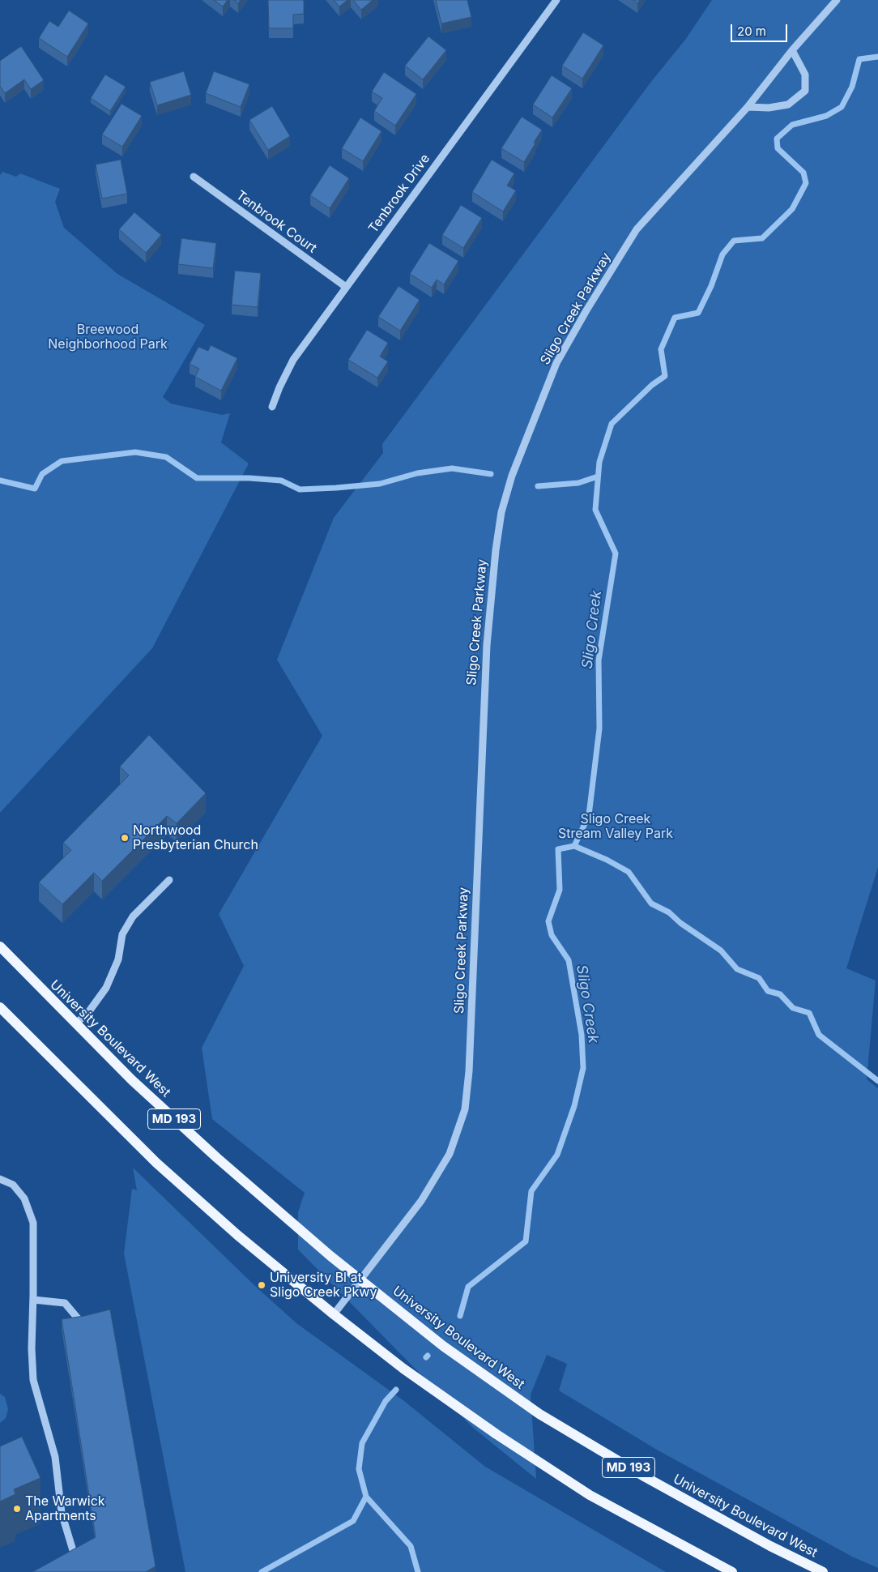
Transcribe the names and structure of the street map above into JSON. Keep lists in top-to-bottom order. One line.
{"streets":{"main road":["University Boulevard West","MD 193"],"street":["Tenbrook Drive","Tenbrook Court","Sligo Creek Parkway"]},"crossings":[["Tenbrook Drive","Tenbrook Court"],["Sligo Creek Parkway","University Boulevard West"],["Sligo Creek Parkway","MD 193"]],"water":["Sligo Creek"],"parks":["Breewood Neighborhood Park","Sligo Creek Stream Valley Park"],"places":["Northwood Presbyterian Church","University Bl at Sligo Creek Pkwy","The Warwick Apartments"],"scale_bar":"20 m"}
